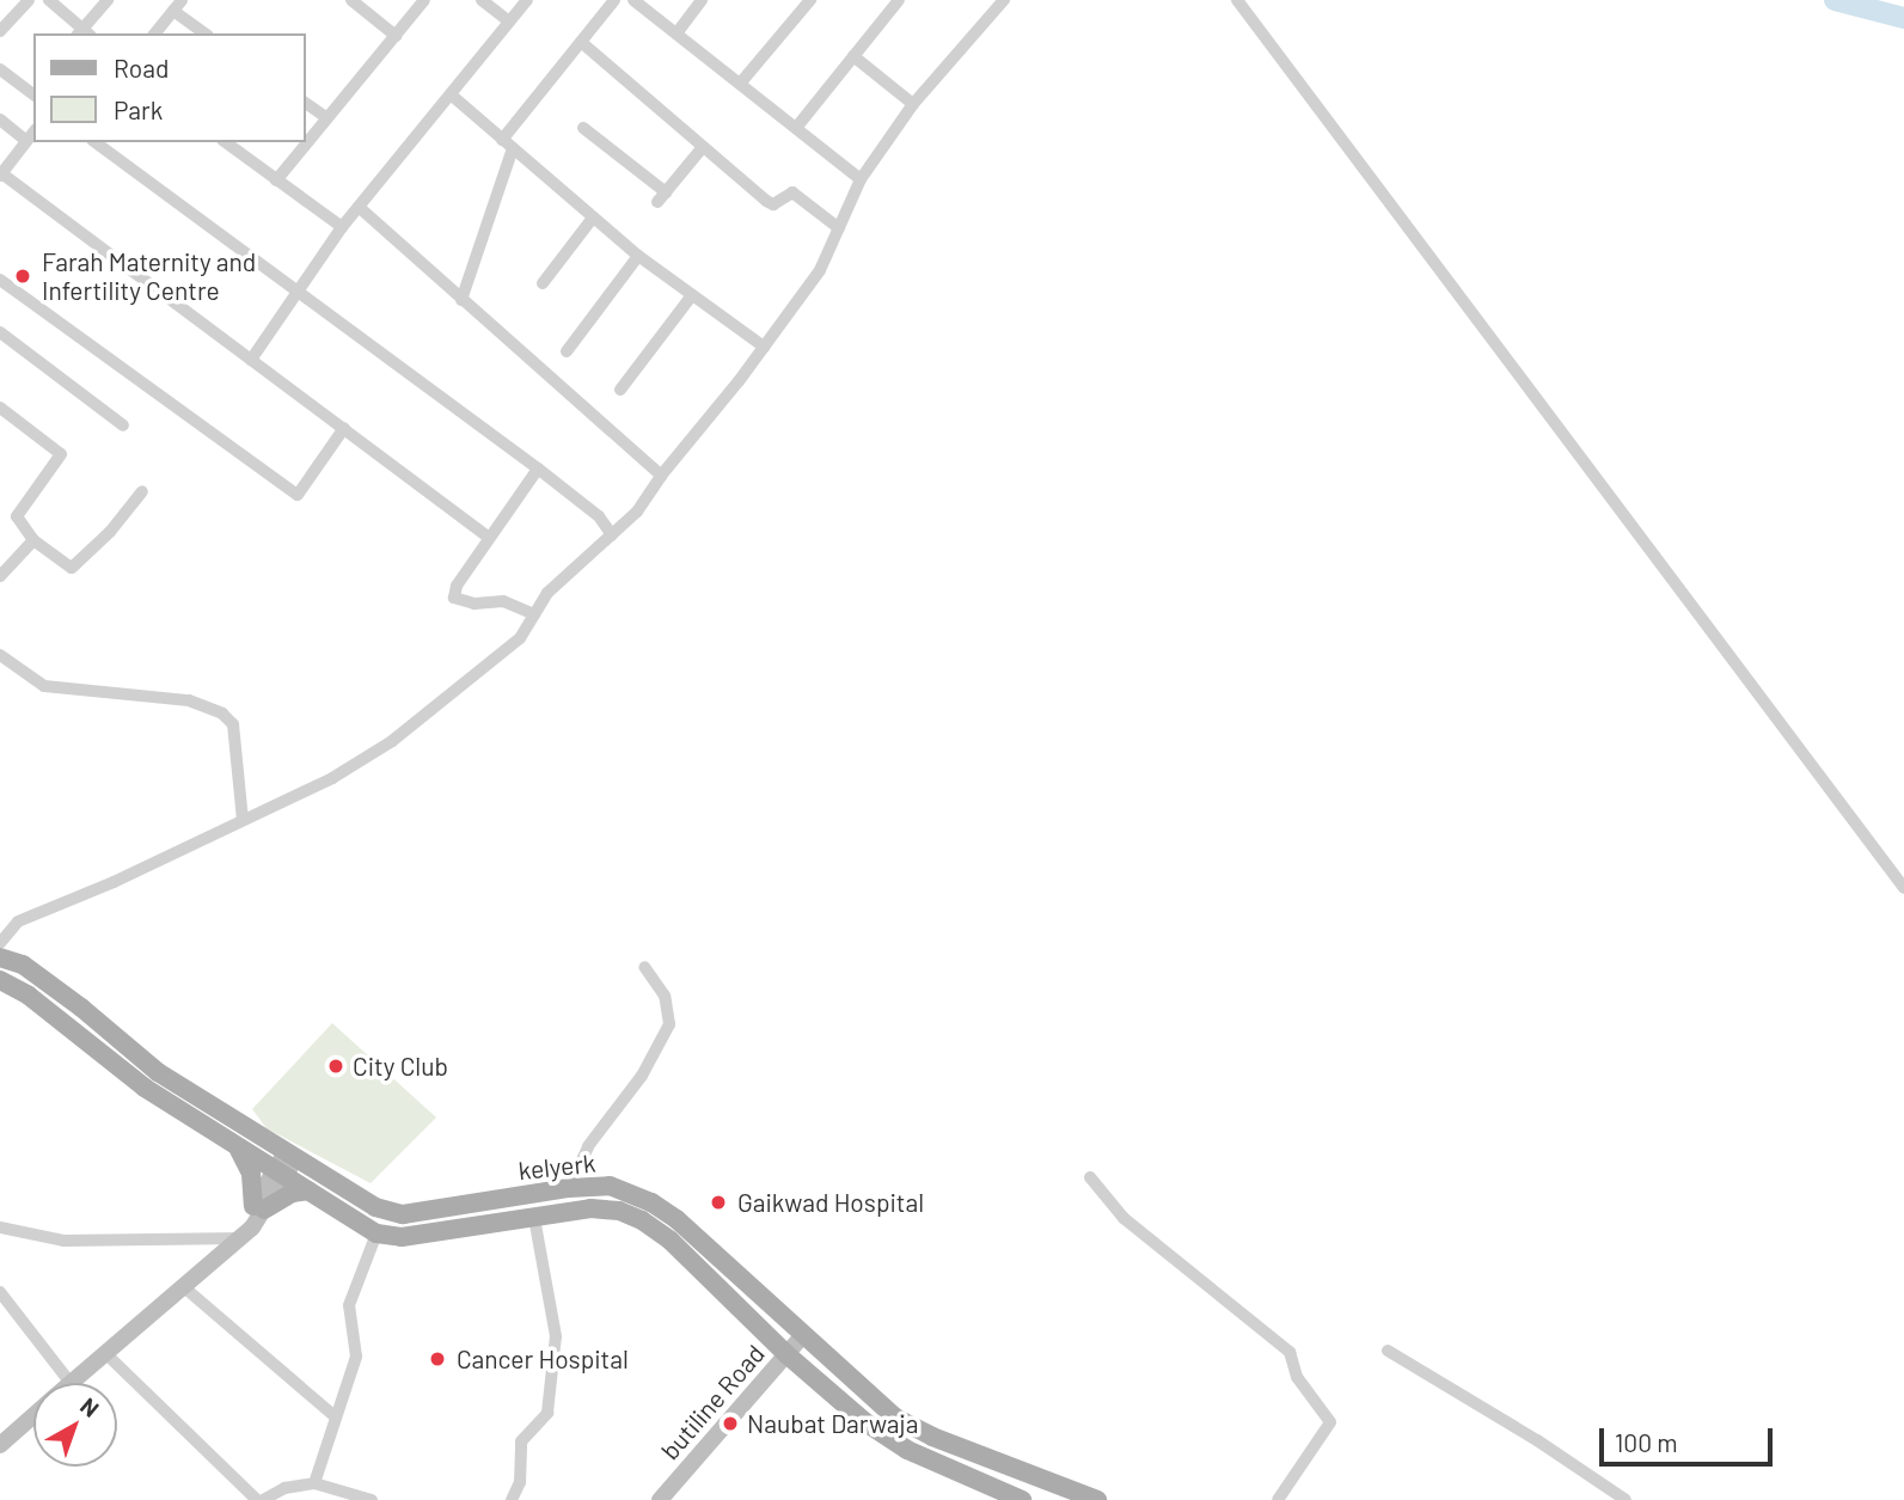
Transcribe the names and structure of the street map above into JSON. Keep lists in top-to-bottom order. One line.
{"streets":{"main road":["kelyerk"],"street":["butiline Road"]},"crossings":[["kelyerk","butiline Road"]],"places":["Farah Maternity and Infertility Centre","City Club","Gaikwad Hospital","Cancer Hospital","Naubat Darwaja"],"legend":["Road","Park"],"scale_bar":"100 m","north":"top right"}
